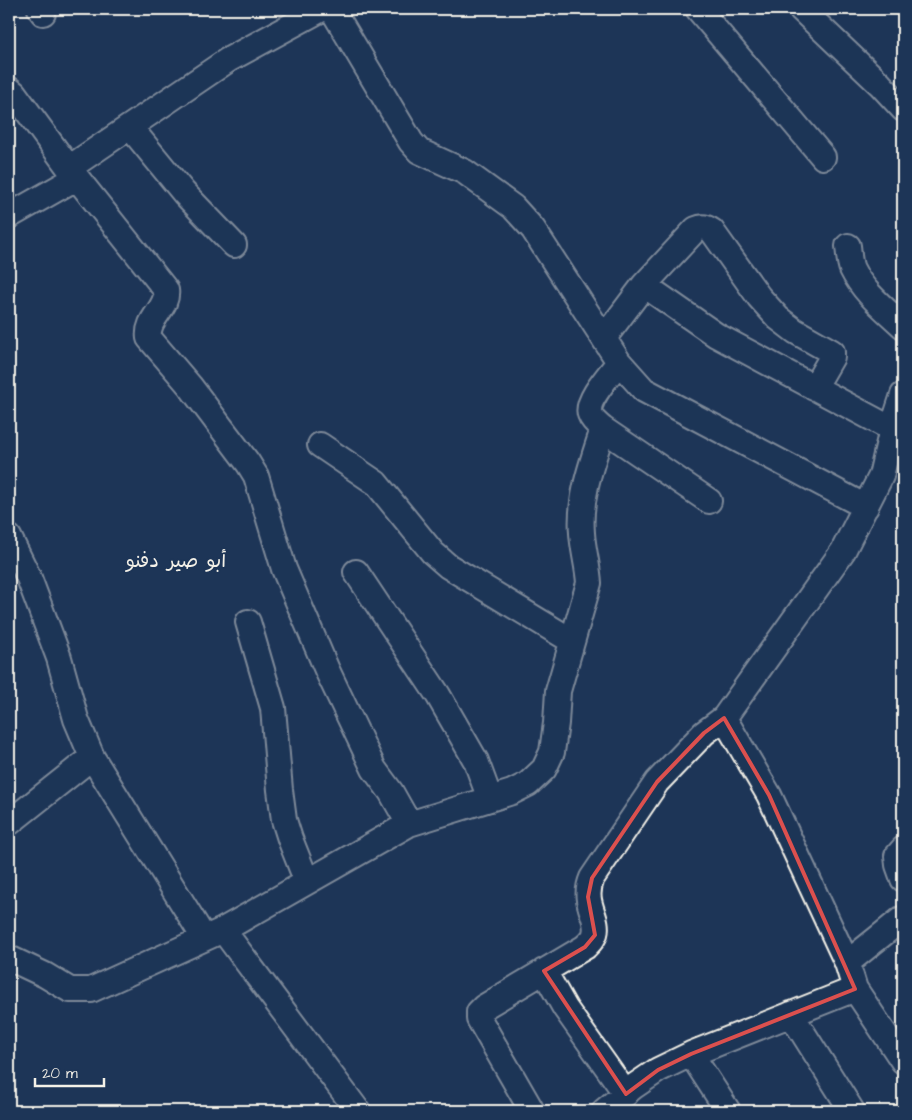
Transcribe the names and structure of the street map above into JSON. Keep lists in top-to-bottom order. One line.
{"districts":["أبو صير دفنو"],"scale_bar":"20 m"}
